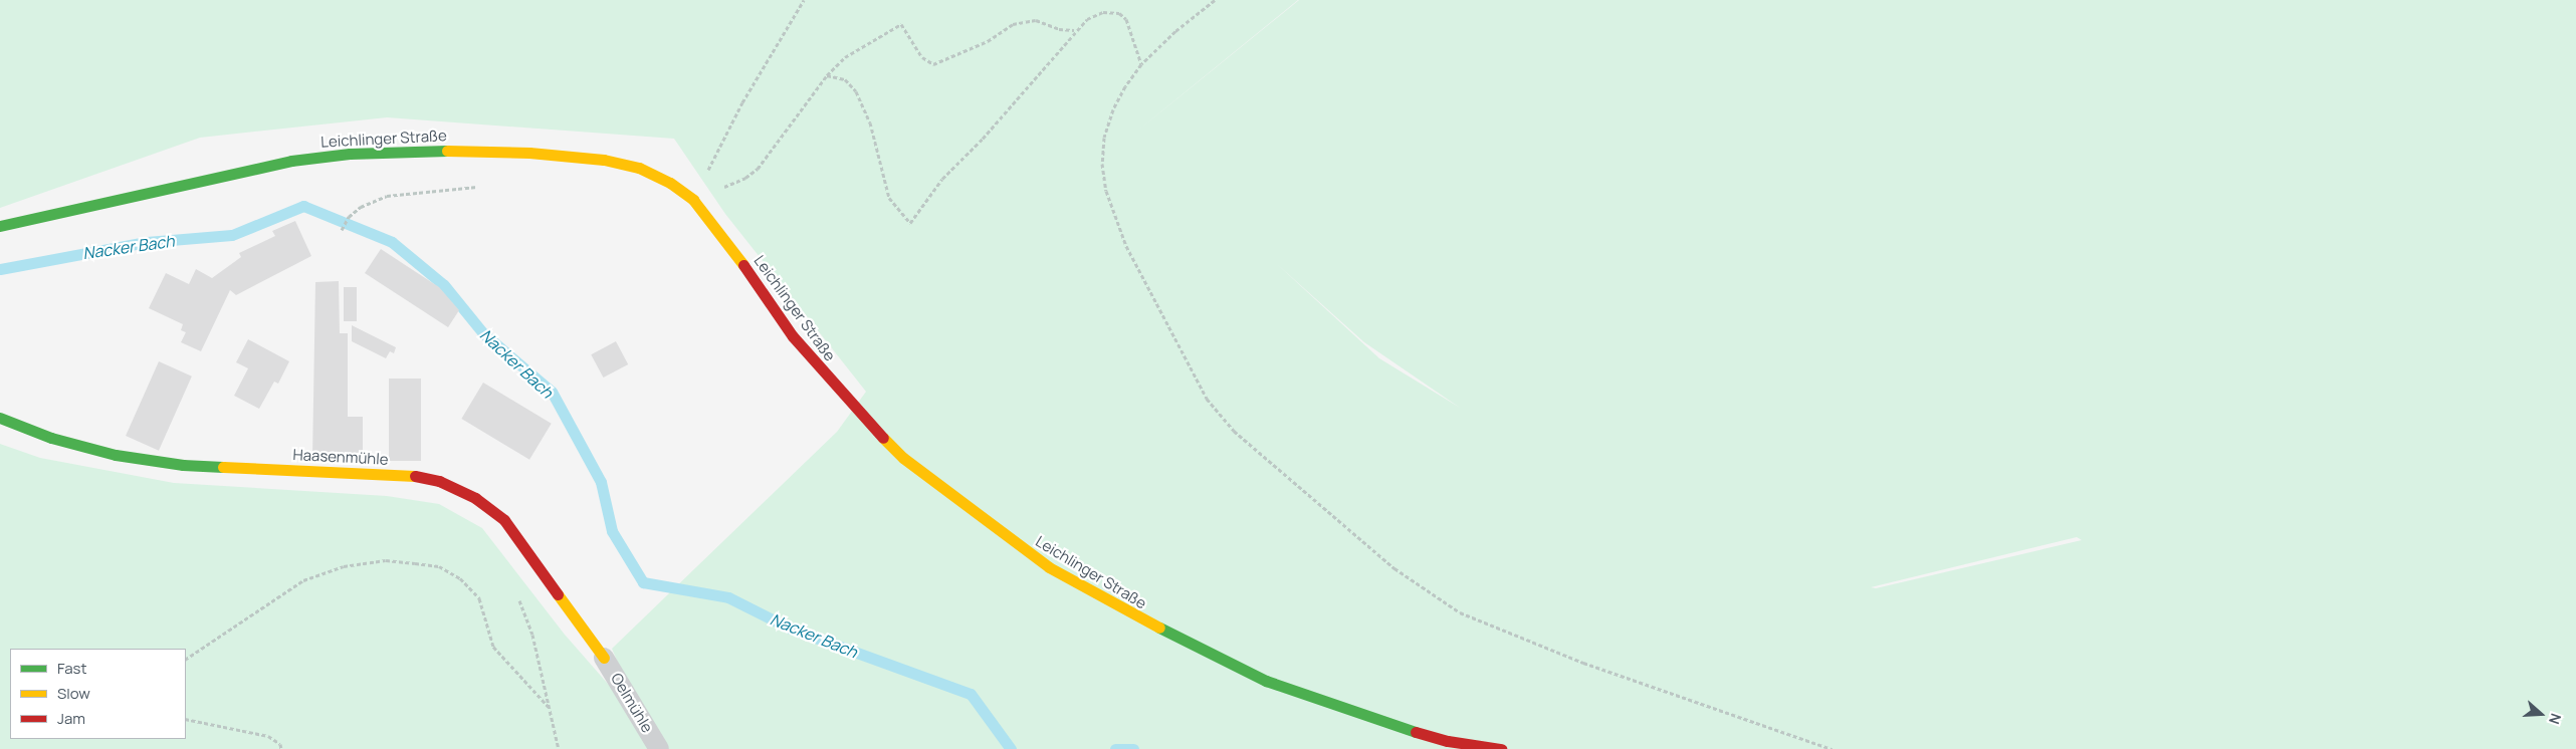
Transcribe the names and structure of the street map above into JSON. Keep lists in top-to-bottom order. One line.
{"streets":{"main road":["Leichlinger Straße","Haasenmühle"],"lane":["Oelmühle"]},"crossings":[["Haasenmühle","Oelmühle"]],"water":["Nacker Bach"],"legend":["Fast","Slow","Jam"],"north":"right"}
